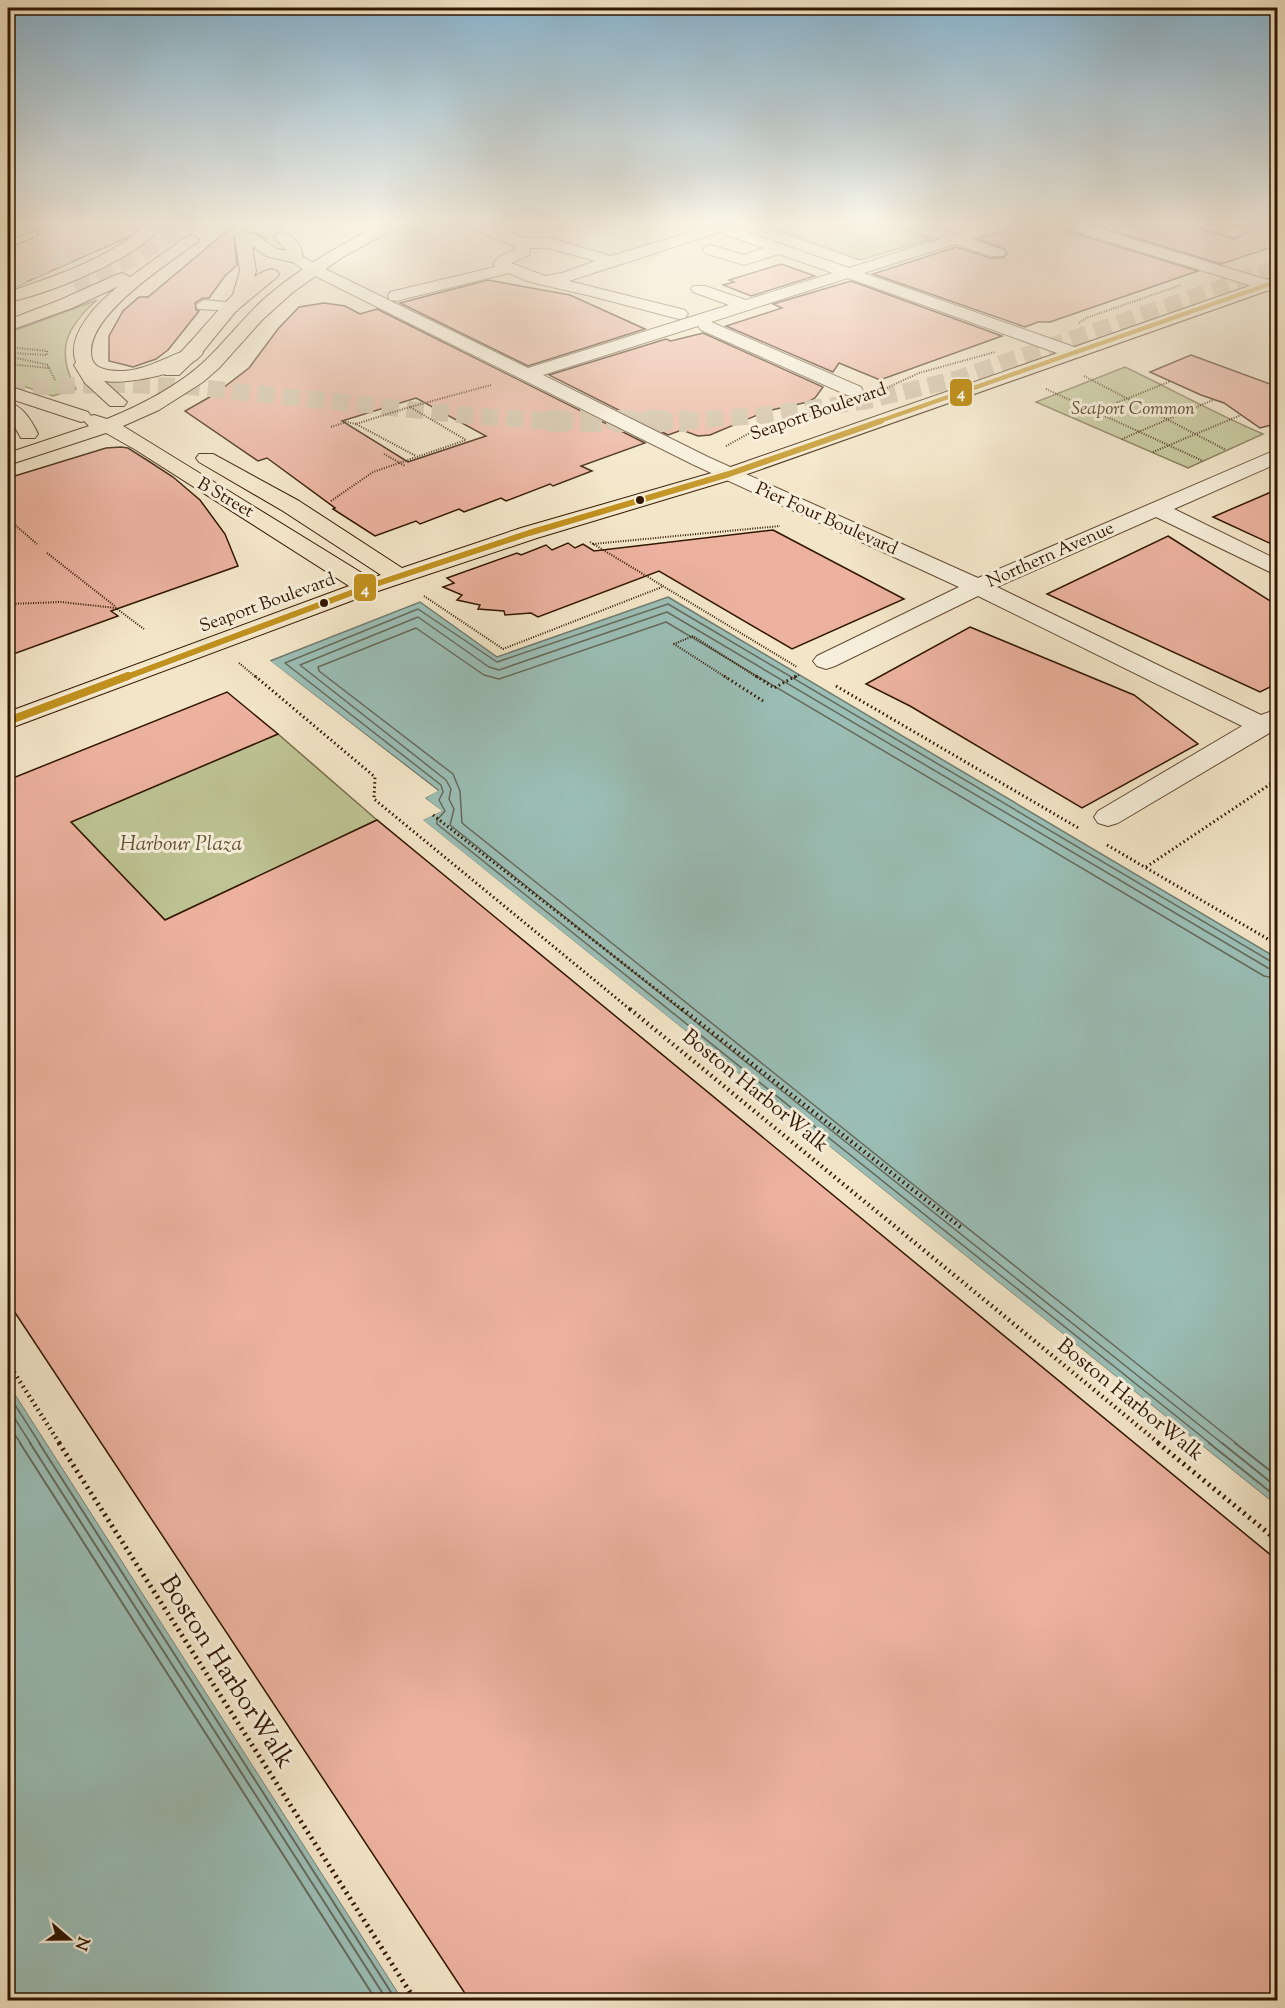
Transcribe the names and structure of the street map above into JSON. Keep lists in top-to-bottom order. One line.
{"streets":{"main road":["Seaport Boulevard","B Street"],"street":["Pier Four Boulevard","Northern Avenue"],"path":["Boston HarborWalk"]},"crossings":[["Seaport Boulevard","B Street"],["Seaport Boulevard","Pier Four Boulevard"],["Pier Four Boulevard","Northern Avenue"]],"parks":["Seaport Common","Harbour Plaza"],"lines":["transit line 4"],"north":"right"}
